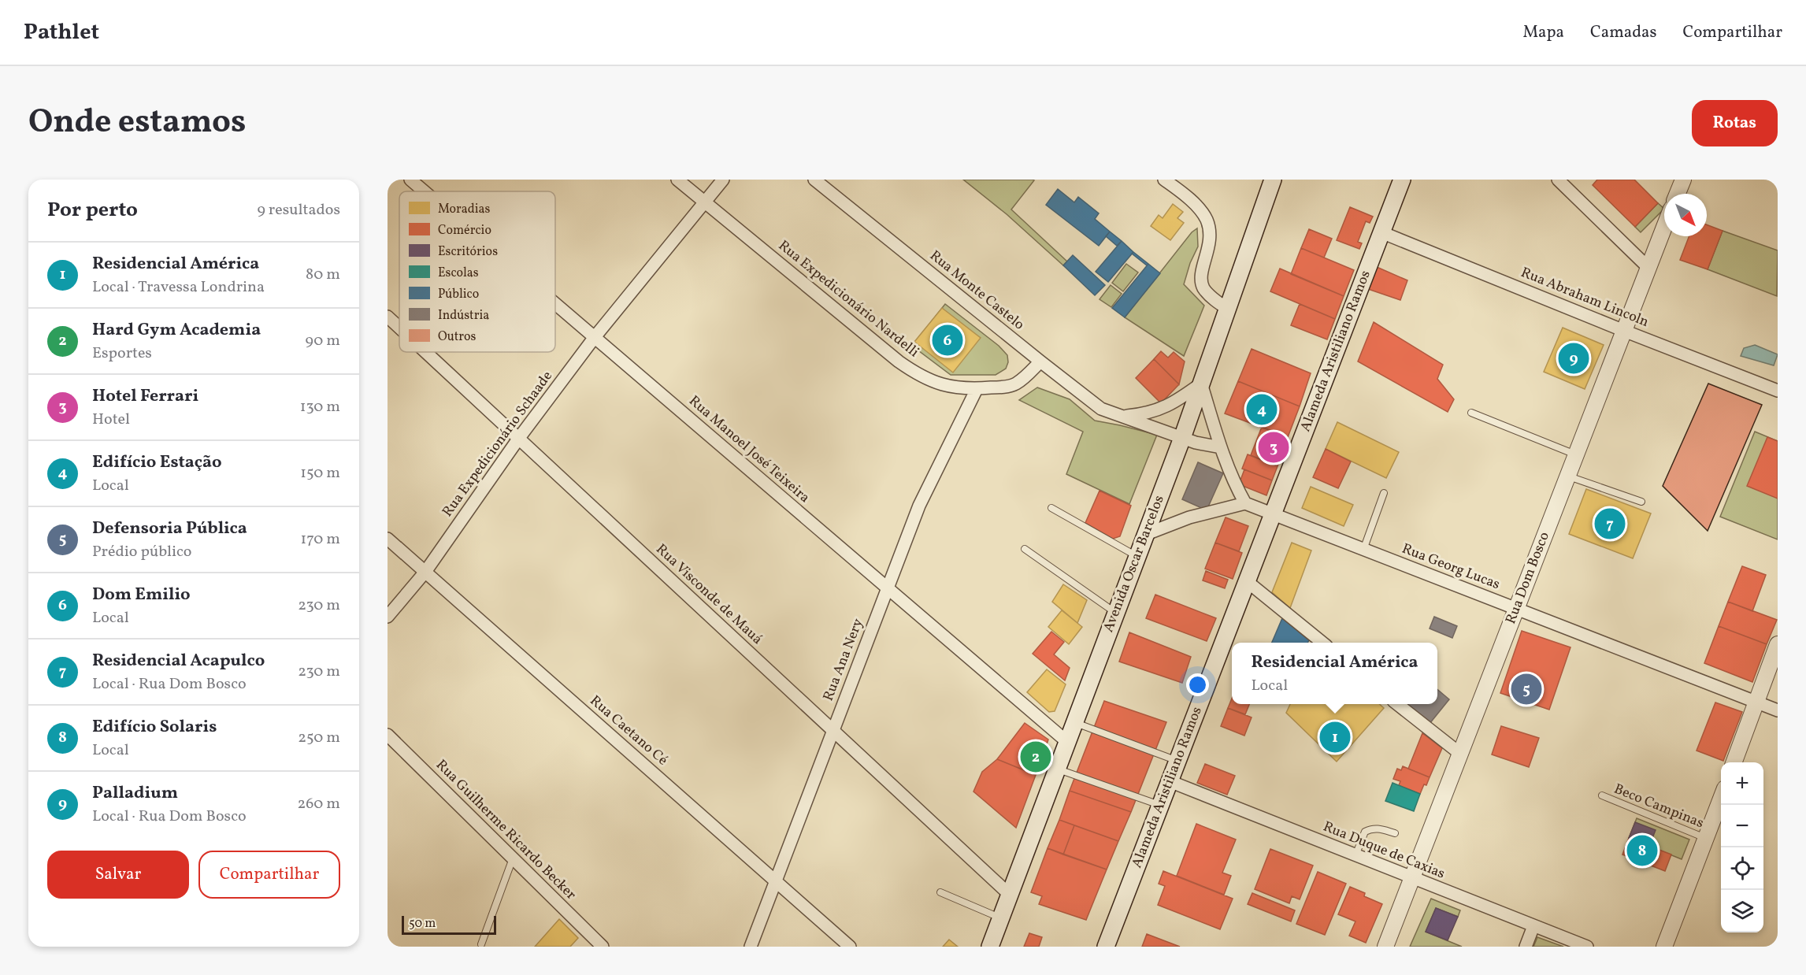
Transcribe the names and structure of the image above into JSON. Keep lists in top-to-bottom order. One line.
{"streets":{"main road":["Alameda Aristiliano Ramos","Avenida Oscar Barcelos"],"street":["Rua Monte Castelo","Rua Abraham Lincoln","Rua Expedicionário Nardelli","Rua Expedicionário Schaade","Rua Manoel José Teixeira","Rua Georg Lucas","Rua Dom Bosco","Rua Visconde de Mauá","Rua Ana Nery","Rua Caetano Cé","Rua Guilherme Ricardo Becker","Rua Duque de Caxias"],"lane":["Beco Campinas"]},"crossings":[["Rua Monte Castelo","Rua Expedicionário Nardelli"],["Rua Monte Castelo","Avenida Oscar Barcelos"],["Rua Abraham Lincoln","Alameda Aristiliano Ramos"],["Rua Abraham Lincoln","Rua Dom Bosco"],["Rua Expedicionário Nardelli","Rua Expedicionário Schaade"],["Rua Expedicionário Nardelli","Rua Ana Nery"],["Alameda Aristiliano Ramos","Rua Georg Lucas"],["Alameda Aristiliano Ramos","Rua Duque de Caxias"],["Rua Expedicionário Schaade","Rua Manoel José Teixeira"],["Rua Expedicionário Schaade","Rua Visconde de Mauá"],["Rua Expedicionário Schaade","Rua Caetano Cé"],["Rua Manoel José Teixeira","Avenida Oscar Barcelos"],["Rua Manoel José Teixeira","Rua Ana Nery"],["Avenida Oscar Barcelos","Rua Visconde de Mauá"],["Rua Georg Lucas","Rua Dom Bosco"],["Rua Dom Bosco","Rua Duque de Caxias"],["Rua Visconde de Mauá","Rua Ana Nery"],["Rua Ana Nery","Rua Caetano Cé"]],"legend":["Moradias","Comércio","Escritórios","Escolas","Público","Indústria","Outros"],"scale_bar":"50 m","north":"bottom right","page":{"header":"Pathlet","nav":["Mapa","Camadas","Compartilhar"],"title":"Onde estamos","buttons":["Rotas",["Salvar","Compartilhar"]],"heading":["Por perto","9 resultados"],"list":[{"mark":"1","name":"Residencial América","note":"Local · Travessa Londrina","value":"80 m"},{"mark":"2","name":"Hard Gym Academia","note":"Esportes","value":"90 m"},{"mark":"3","name":"Hotel Ferrari","note":"Hotel","value":"130 m"},{"mark":"4","name":"Edifício Estação","note":"Local","value":"150 m"},{"mark":"5","name":"Defensoria Pública","note":"Prédio público","value":"170 m"},{"mark":"6","name":"Dom Emilio","note":"Local","value":"230 m"},{"mark":"7","name":"Residencial Acapulco","note":"Local · Rua Dom Bosco","value":"230 m"},{"mark":"8","name":"Edifício Solaris","note":"Local","value":"250 m"},{"mark":"9","name":"Palladium","note":"Local · Rua Dom Bosco","value":"260 m"}],"pins":["6","9","4","3","7","5","1","2","8"],"popup":["Residencial América","Local"],"map_buttons":["+","−"],"scale":"50 m"}}
